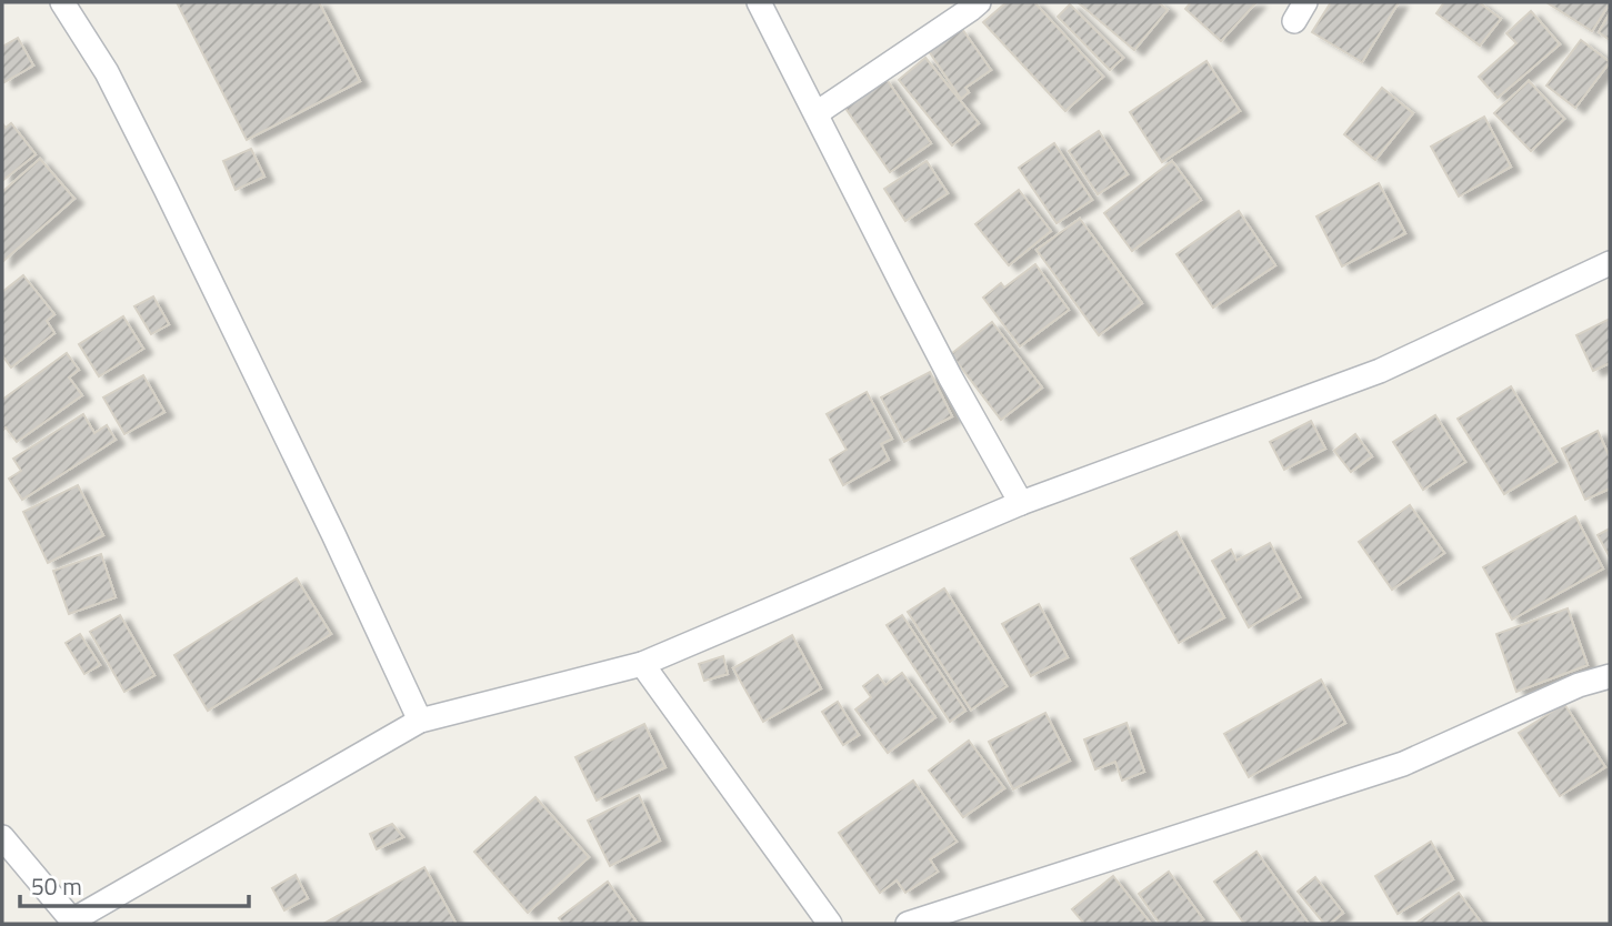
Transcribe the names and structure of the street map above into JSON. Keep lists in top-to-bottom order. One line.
{"scale_bar":"50 m"}
